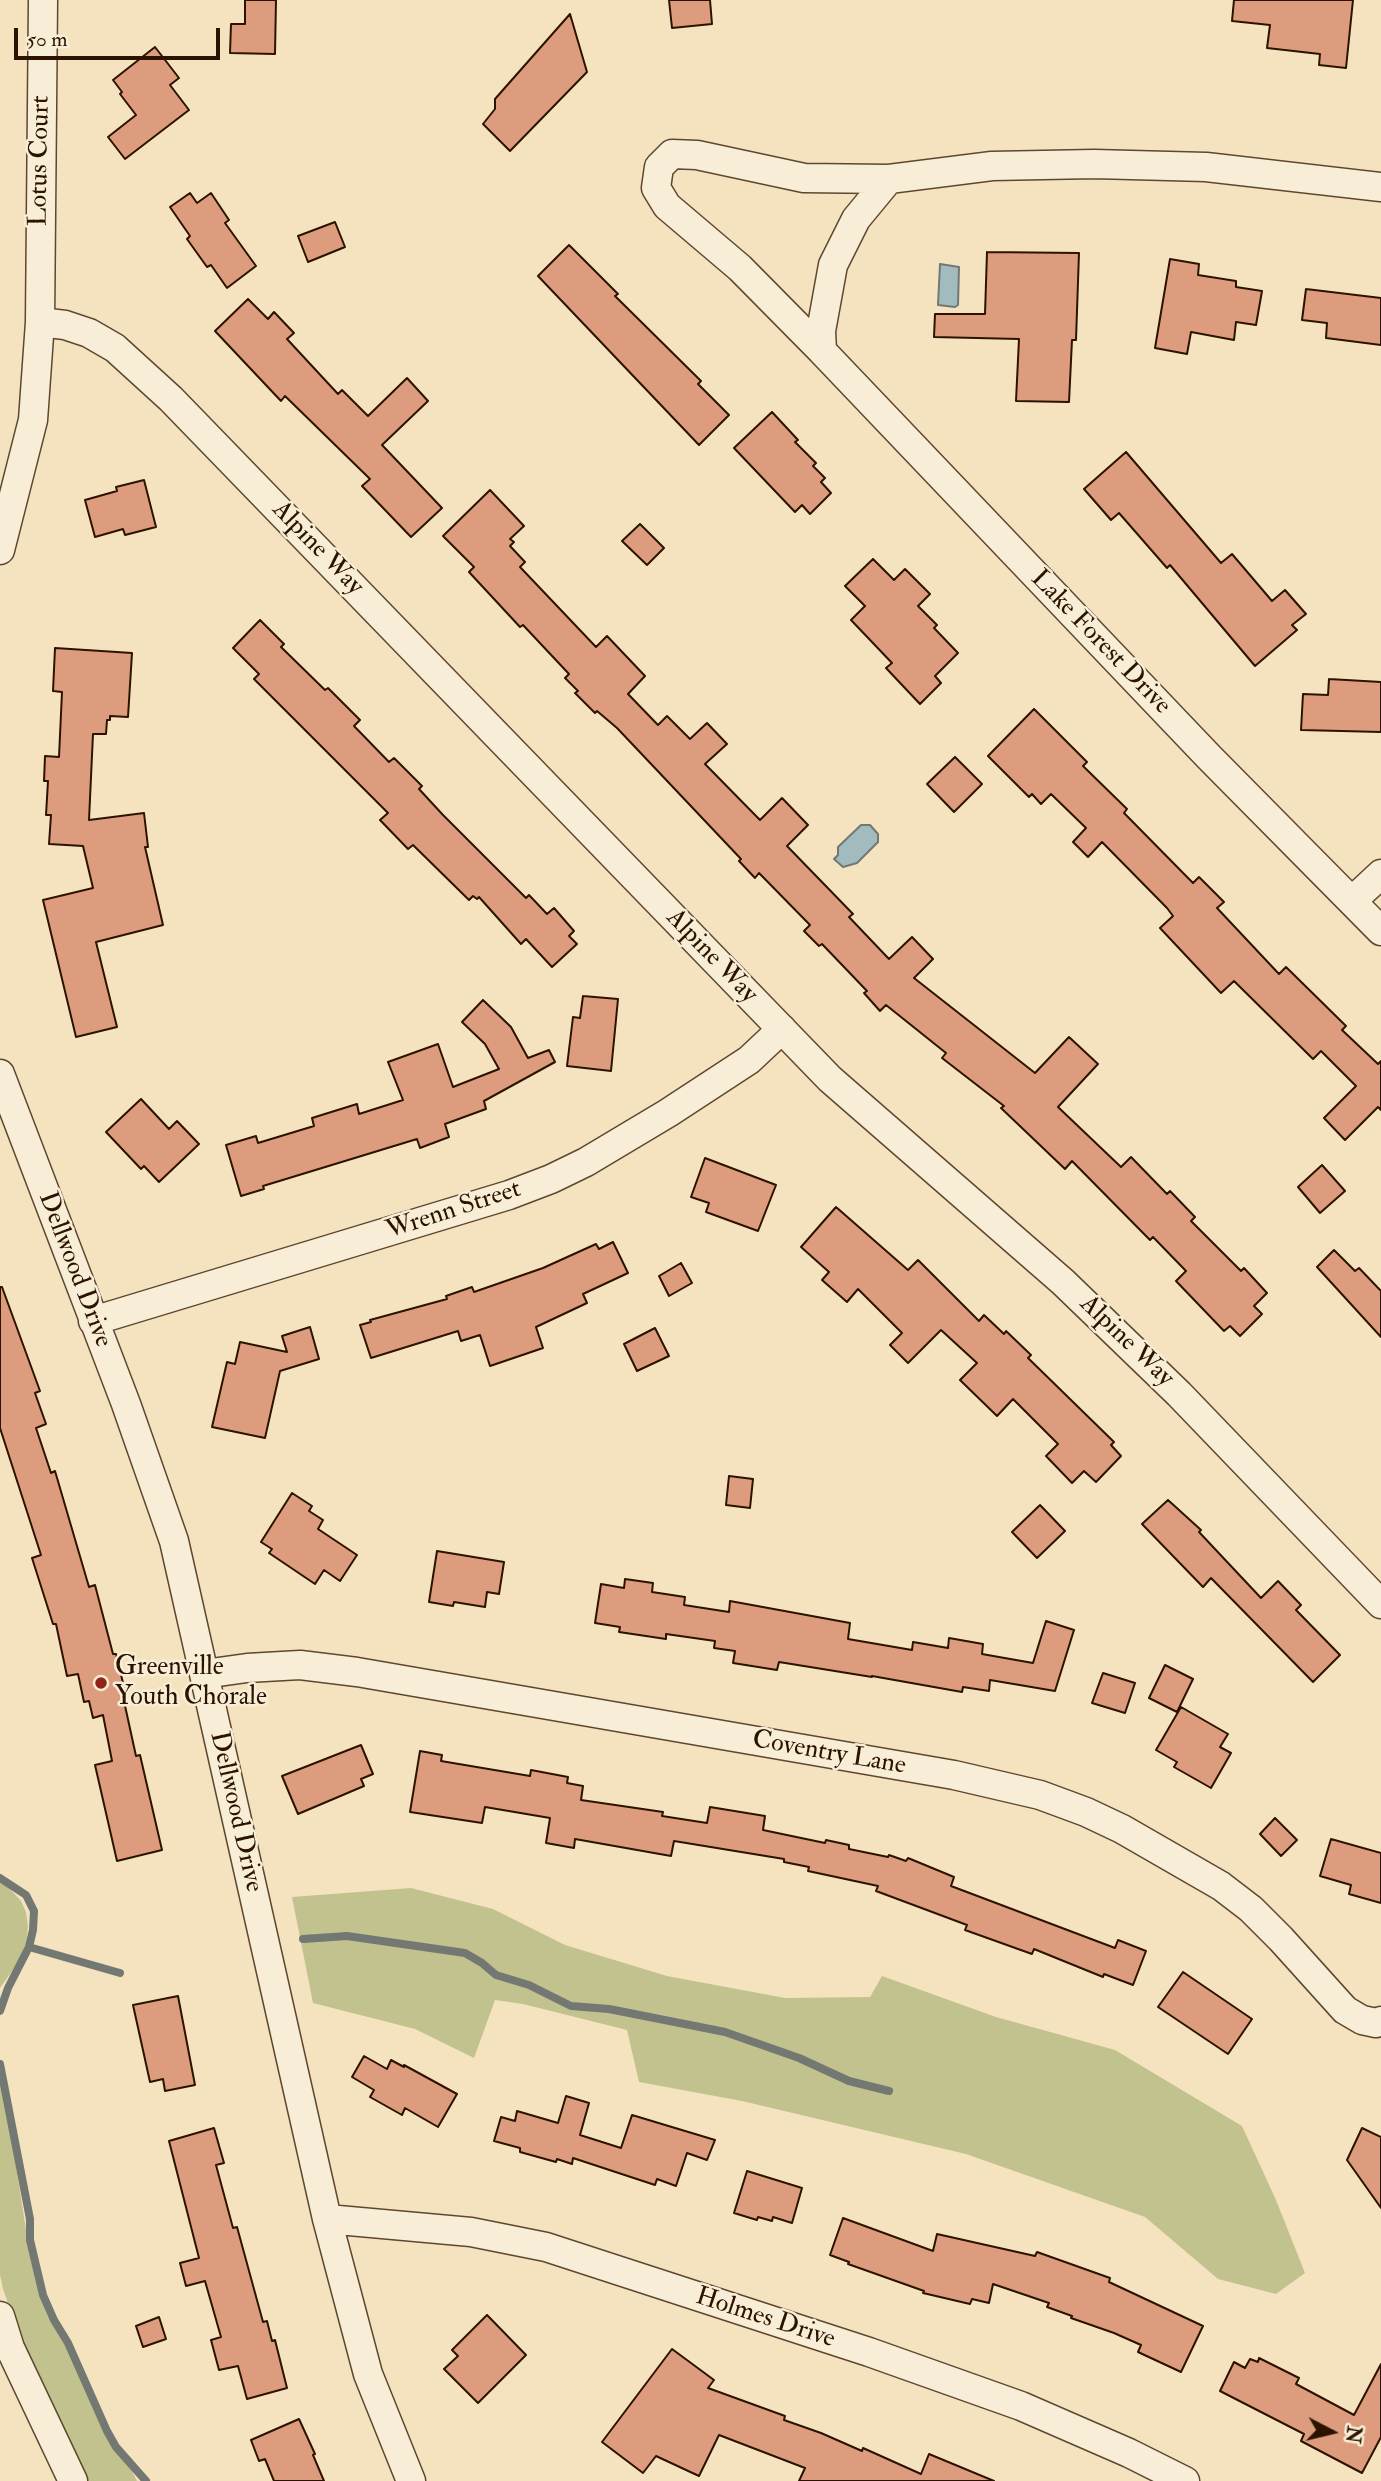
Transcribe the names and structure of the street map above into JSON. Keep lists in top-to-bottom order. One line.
{"streets":{"street":["Lotus Court","Alpine Way","Lake Forest Drive","Wrenn Street","Dellwood Drive","Coventry Lane","Holmes Drive"]},"crossings":[["Lotus Court","Alpine Way"],["Alpine Way","Wrenn Street"],["Wrenn Street","Dellwood Drive"],["Dellwood Drive","Coventry Lane"],["Dellwood Drive","Holmes Drive"]],"places":["Greenville Youth Chorale"],"scale_bar":"50 m","north":"right"}
